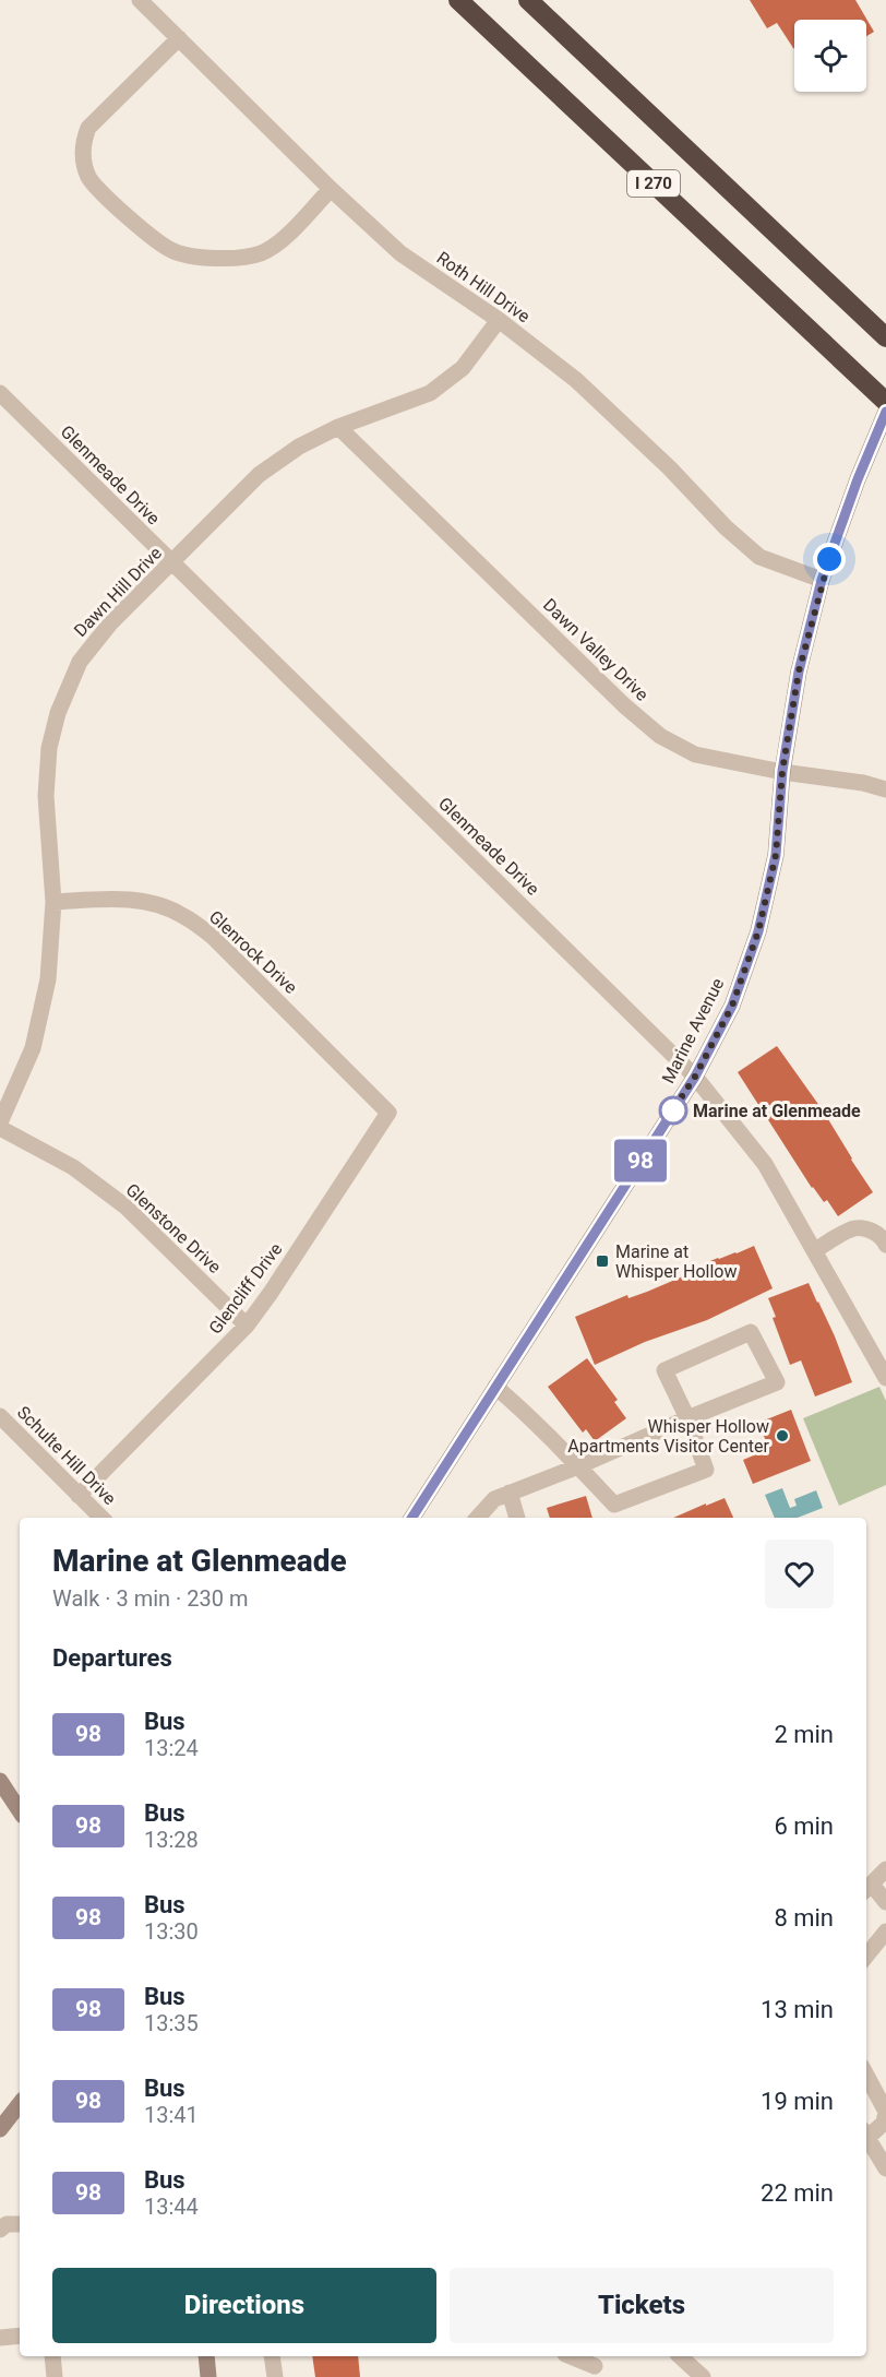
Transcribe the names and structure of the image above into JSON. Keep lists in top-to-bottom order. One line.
{"streets":{"highway":["I 270"],"main road":["Marine Avenue"],"street":["Roth Hill Drive","Glenmeade Drive","Dawn Hill Drive","Dawn Valley Drive","Glenrock Drive","Glenstone Drive","Glencliff Drive","Schulte Hill Drive"]},"crossings":[["Roth Hill Drive","Dawn Hill Drive"],["Roth Hill Drive","Marine Avenue"],["Glenmeade Drive","Dawn Hill Drive"],["Glenmeade Drive","Marine Avenue"],["Dawn Hill Drive","Dawn Valley Drive"],["Dawn Hill Drive","Glenrock Drive"],["Dawn Valley Drive","Marine Avenue"],["Glenrock Drive","Glencliff Drive"],["Glenstone Drive","Glencliff Drive"],["Glencliff Drive","Schulte Hill Drive"]],"places":{"other":["Marine at Glenmeade","Whisper Hollow Apartments Visitor Center"],"transit":["Marine at Whisper Hollow"]},"lines":["bus line 98"],"page":{"on_map":"98","heading":[["Marine at Glenmeade","Walk · 3 min · 230 m"],"Departures"],"list":[{"mark":"98","name":"Bus","note":"13:24","value":"2 min"},{"mark":"98","name":"Bus","note":"13:28","value":"6 min"},{"mark":"98","name":"Bus","note":"13:30","value":"8 min"},{"mark":"98","name":"Bus","note":"13:35","value":"13 min"},{"mark":"98","name":"Bus","note":"13:41","value":"19 min"},{"mark":"98","name":"Bus","note":"13:44","value":"22 min"}],"buttons":["Directions","Tickets"]}}
